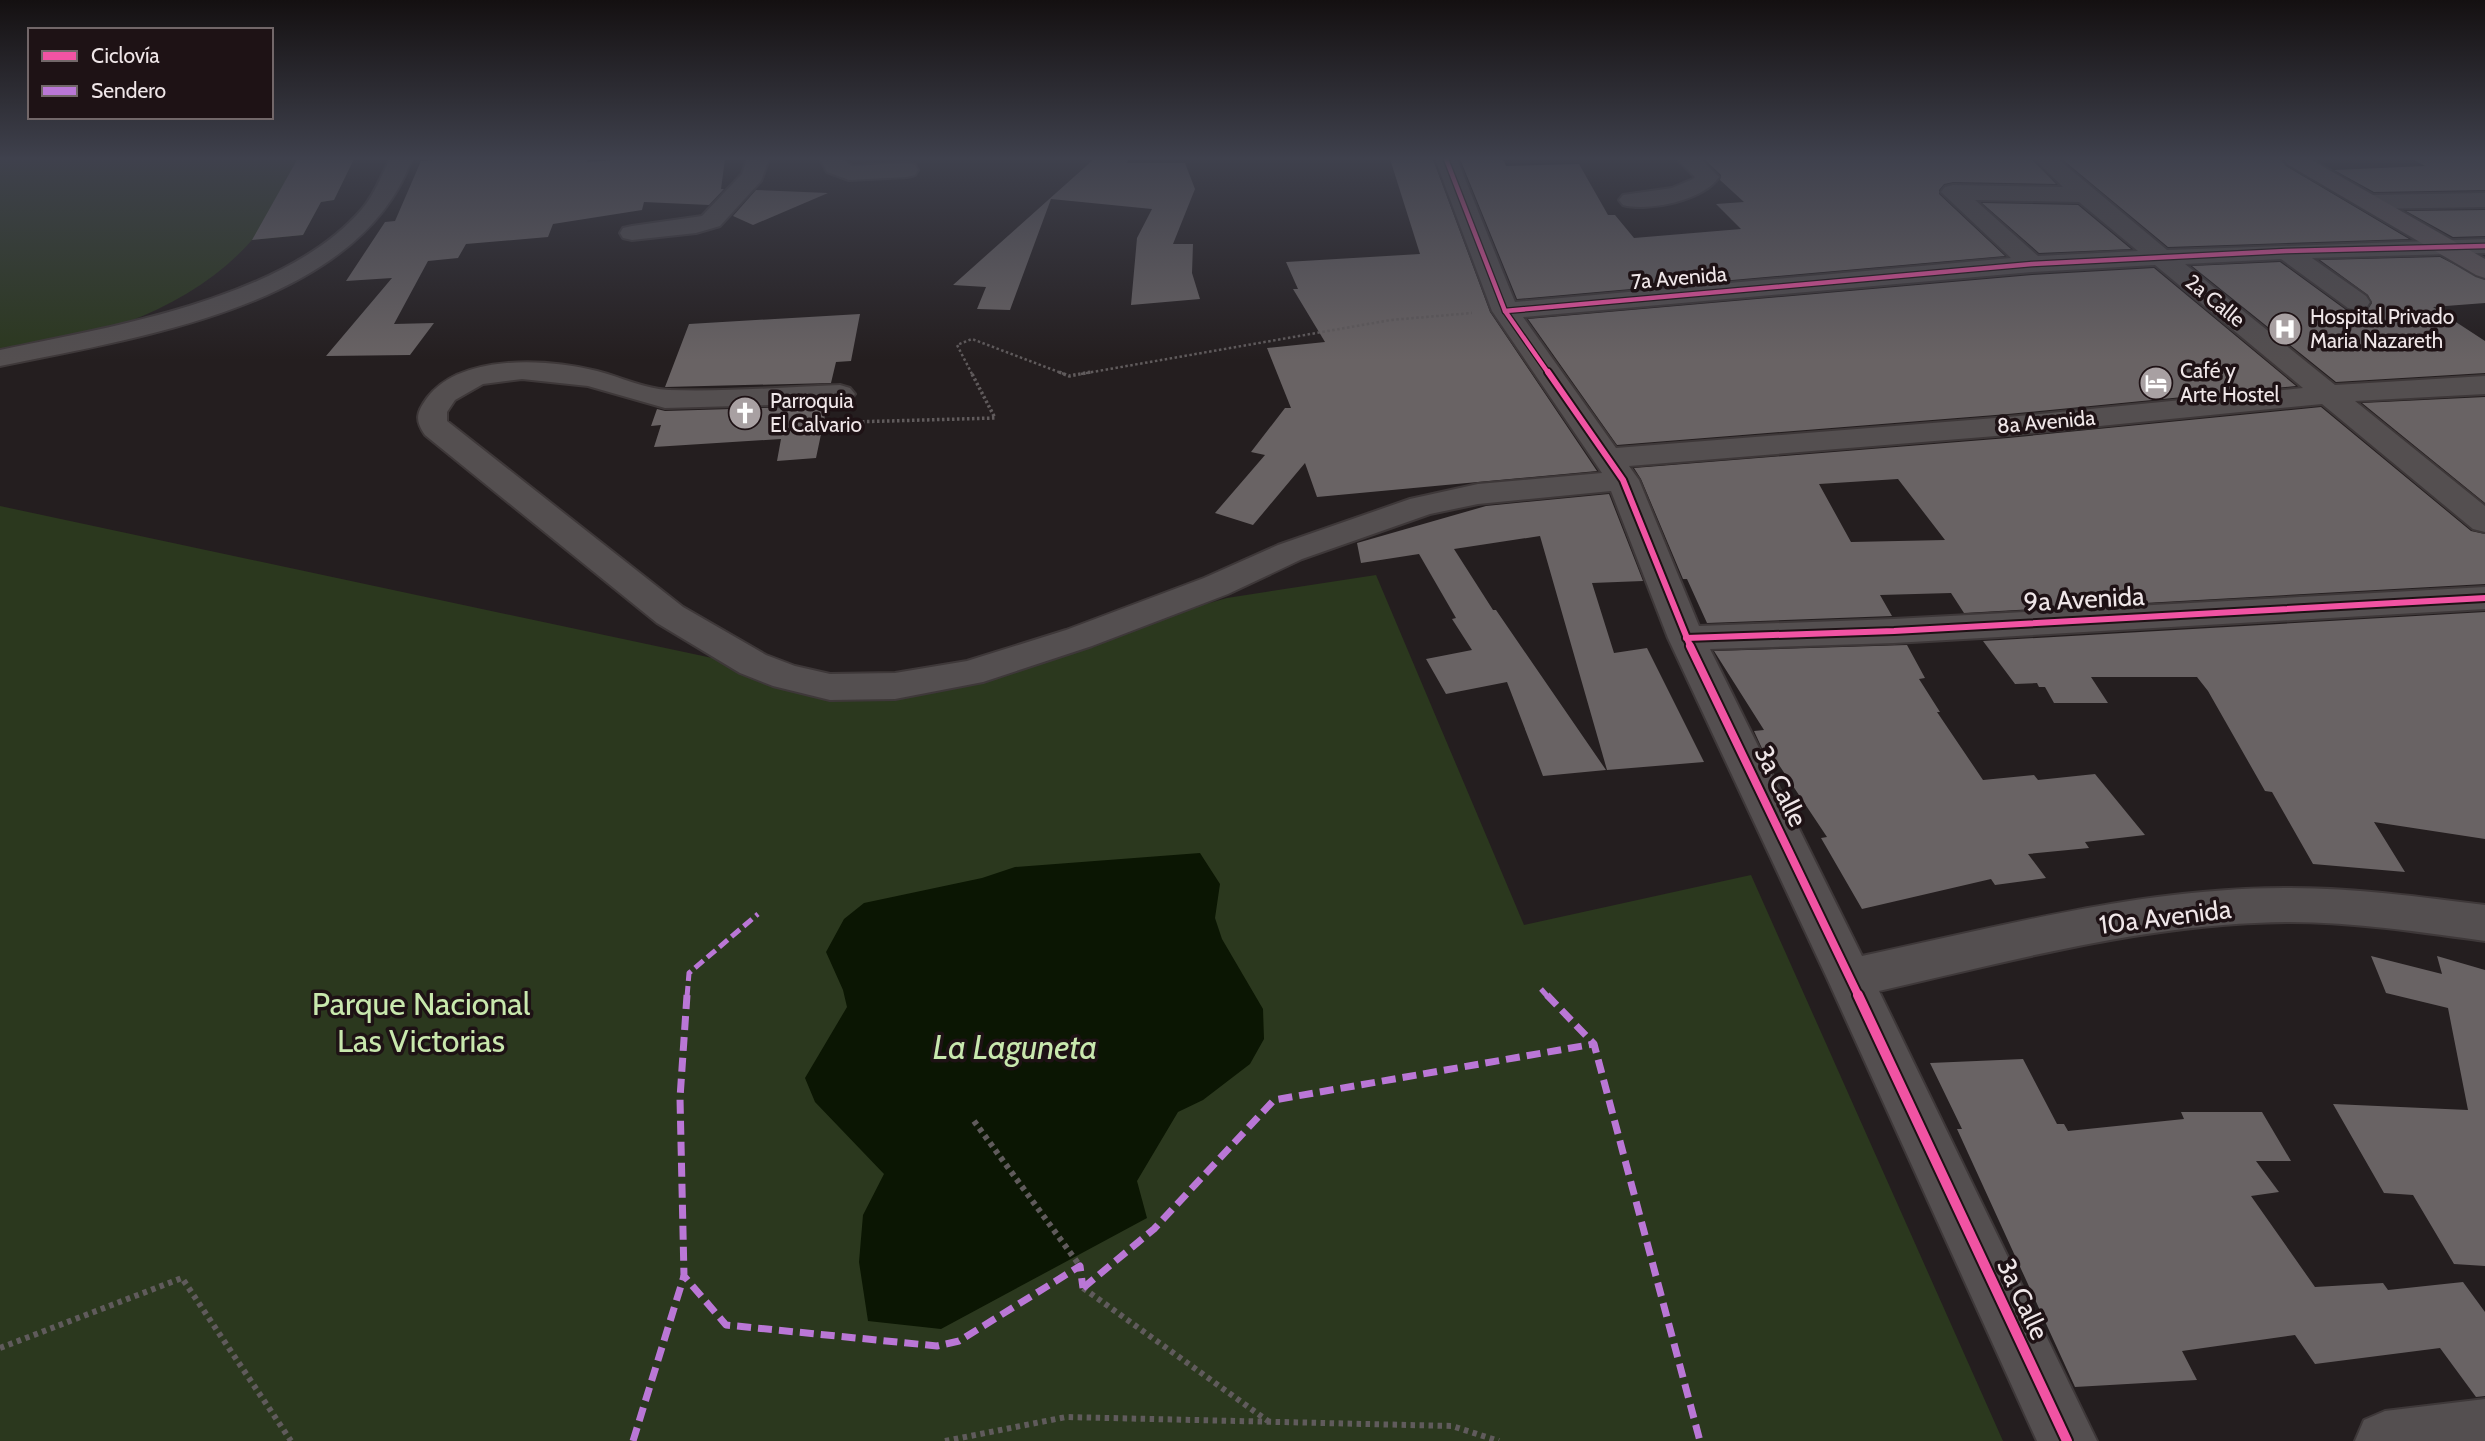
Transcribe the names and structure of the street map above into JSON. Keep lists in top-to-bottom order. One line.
{"streets":{"street":["7a Avenida","2a Calle","8a Avenida","9a Avenida","3a Calle","10a Avenida"]},"crossings":[["7a Avenida","2a Calle"],["7a Avenida","3a Calle"],["2a Calle","8a Avenida"],["8a Avenida","3a Calle"],["9a Avenida","3a Calle"],["3a Calle","10a Avenida"]],"water":["La Laguneta"],"parks":["Parque Nacional Las Victorias"],"places":{"hospital":["Hospital Privado Maria Nazareth"],"hotel":["Café y Arte Hostel"],"church":["Parroquia El Calvario"]},"legend":["Ciclovía","Sendero"]}
